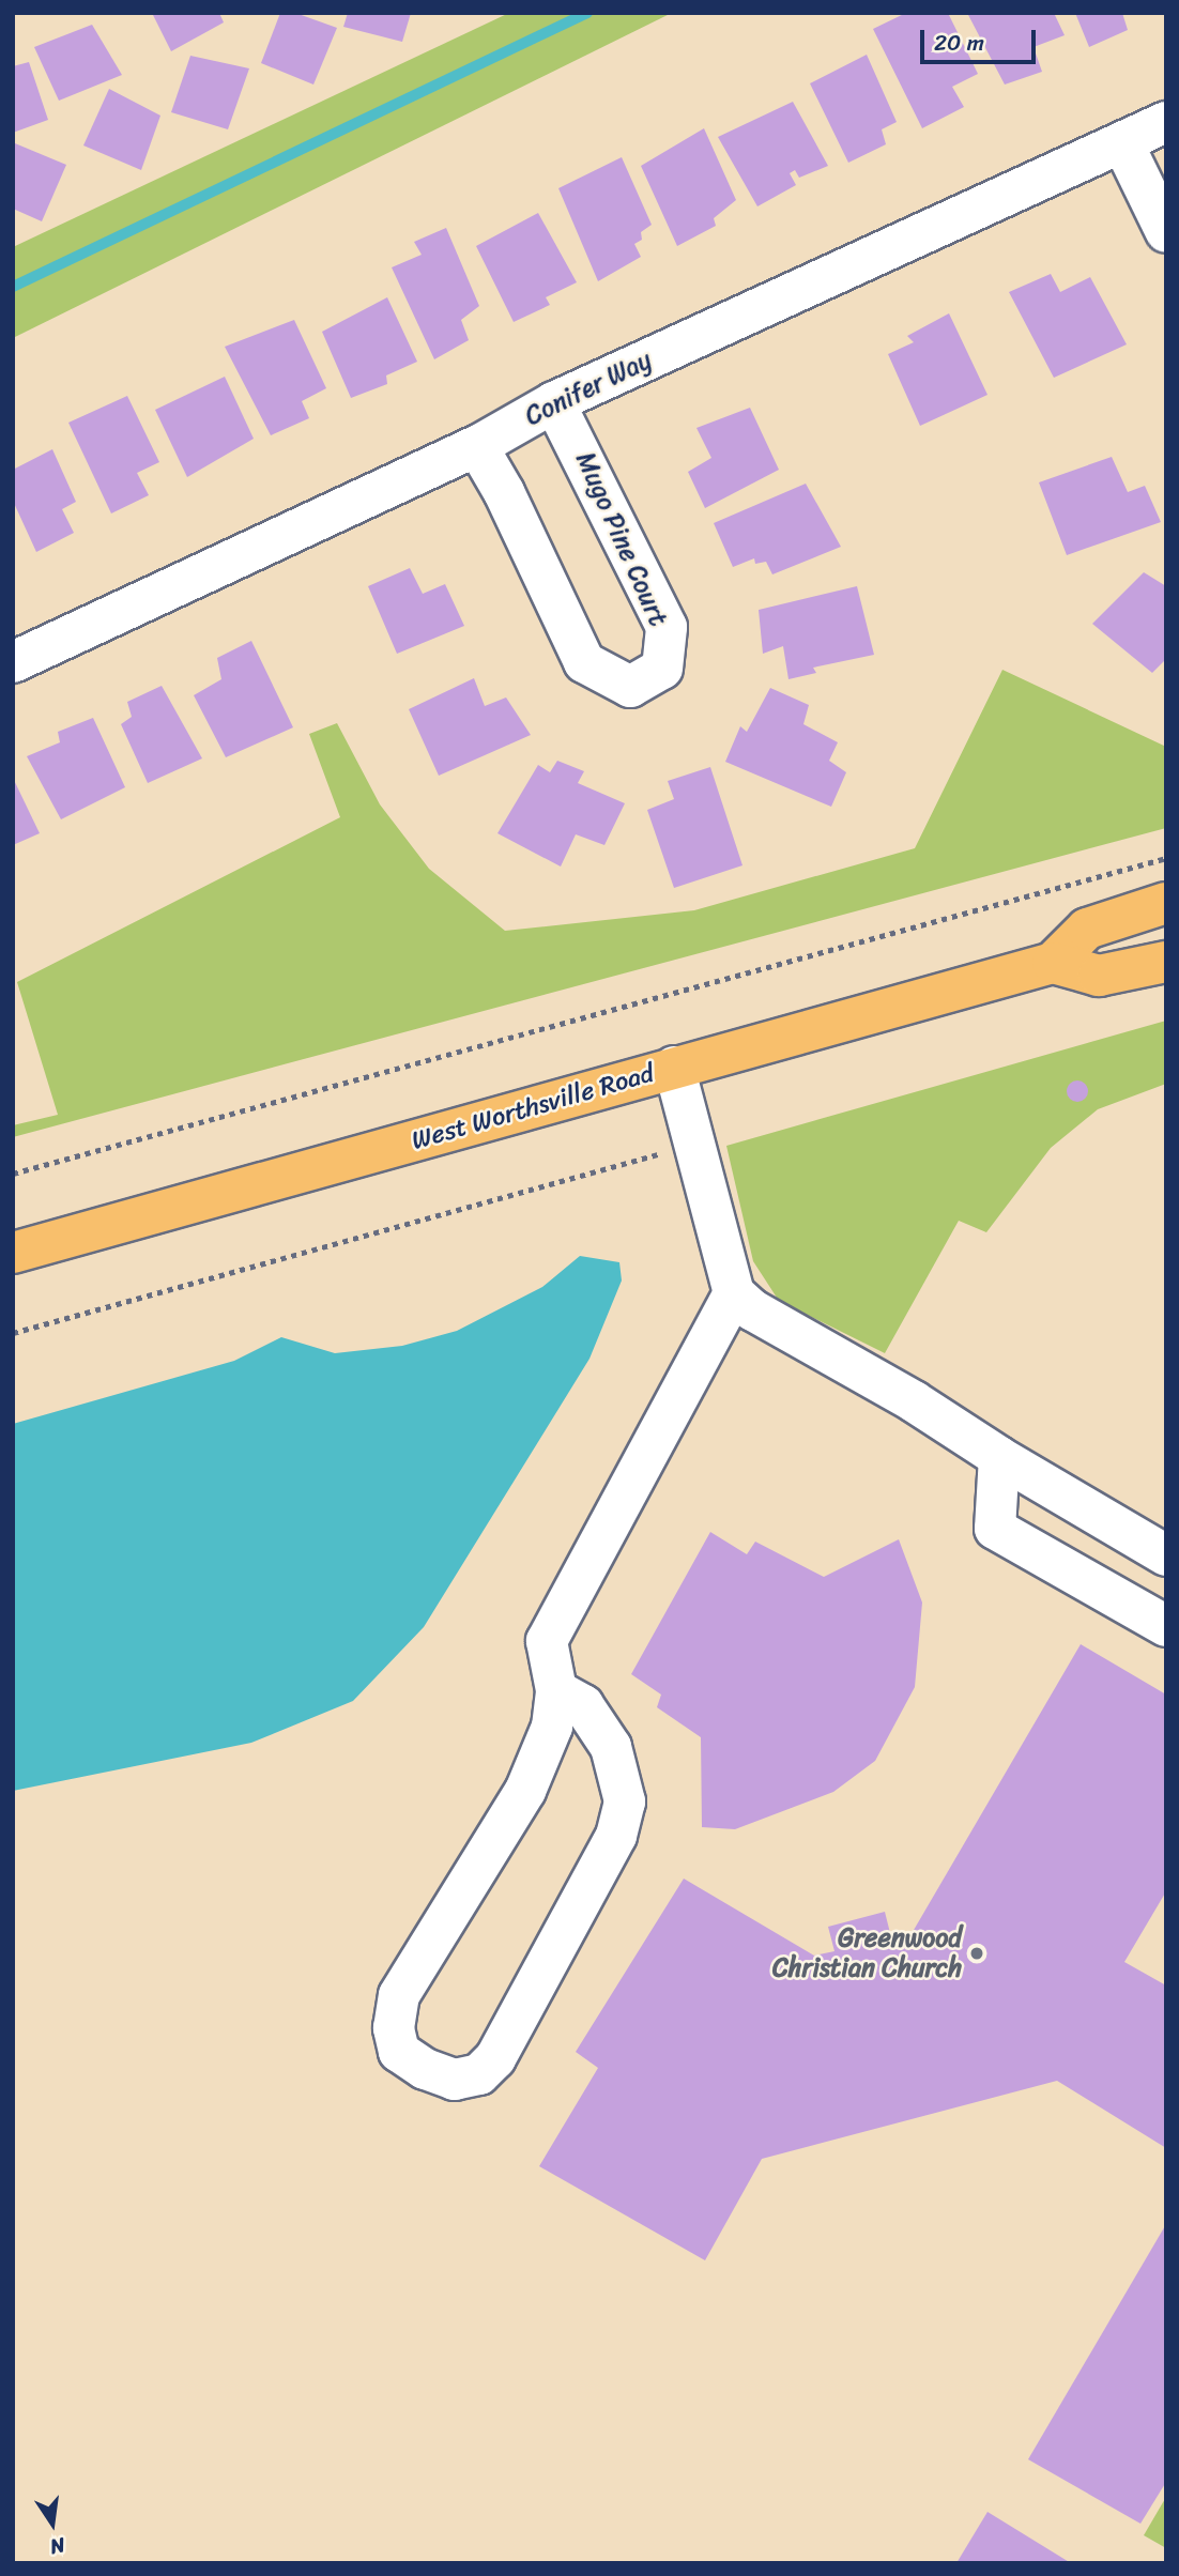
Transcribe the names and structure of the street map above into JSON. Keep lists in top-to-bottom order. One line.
{"streets":{"main road":["West Worthsville Road"],"street":["Conifer Way","Mugo Pine Court"]},"crossings":[["Conifer Way","Mugo Pine Court"]],"places":["Greenwood Christian Church"],"scale_bar":"20 m","north":"bottom"}
